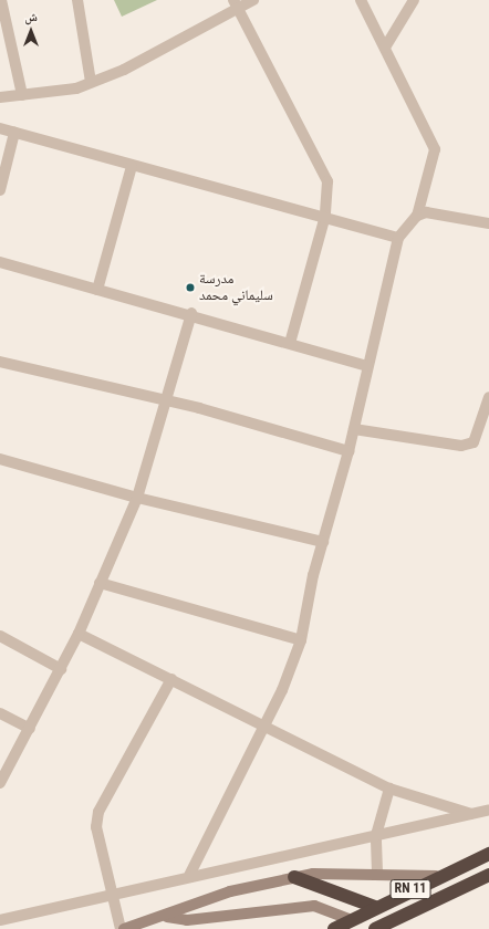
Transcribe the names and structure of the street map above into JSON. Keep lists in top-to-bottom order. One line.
{"streets":{"highway":["RN 11"]},"places":["مدرسة سليماني محمد"],"north":"top"}
